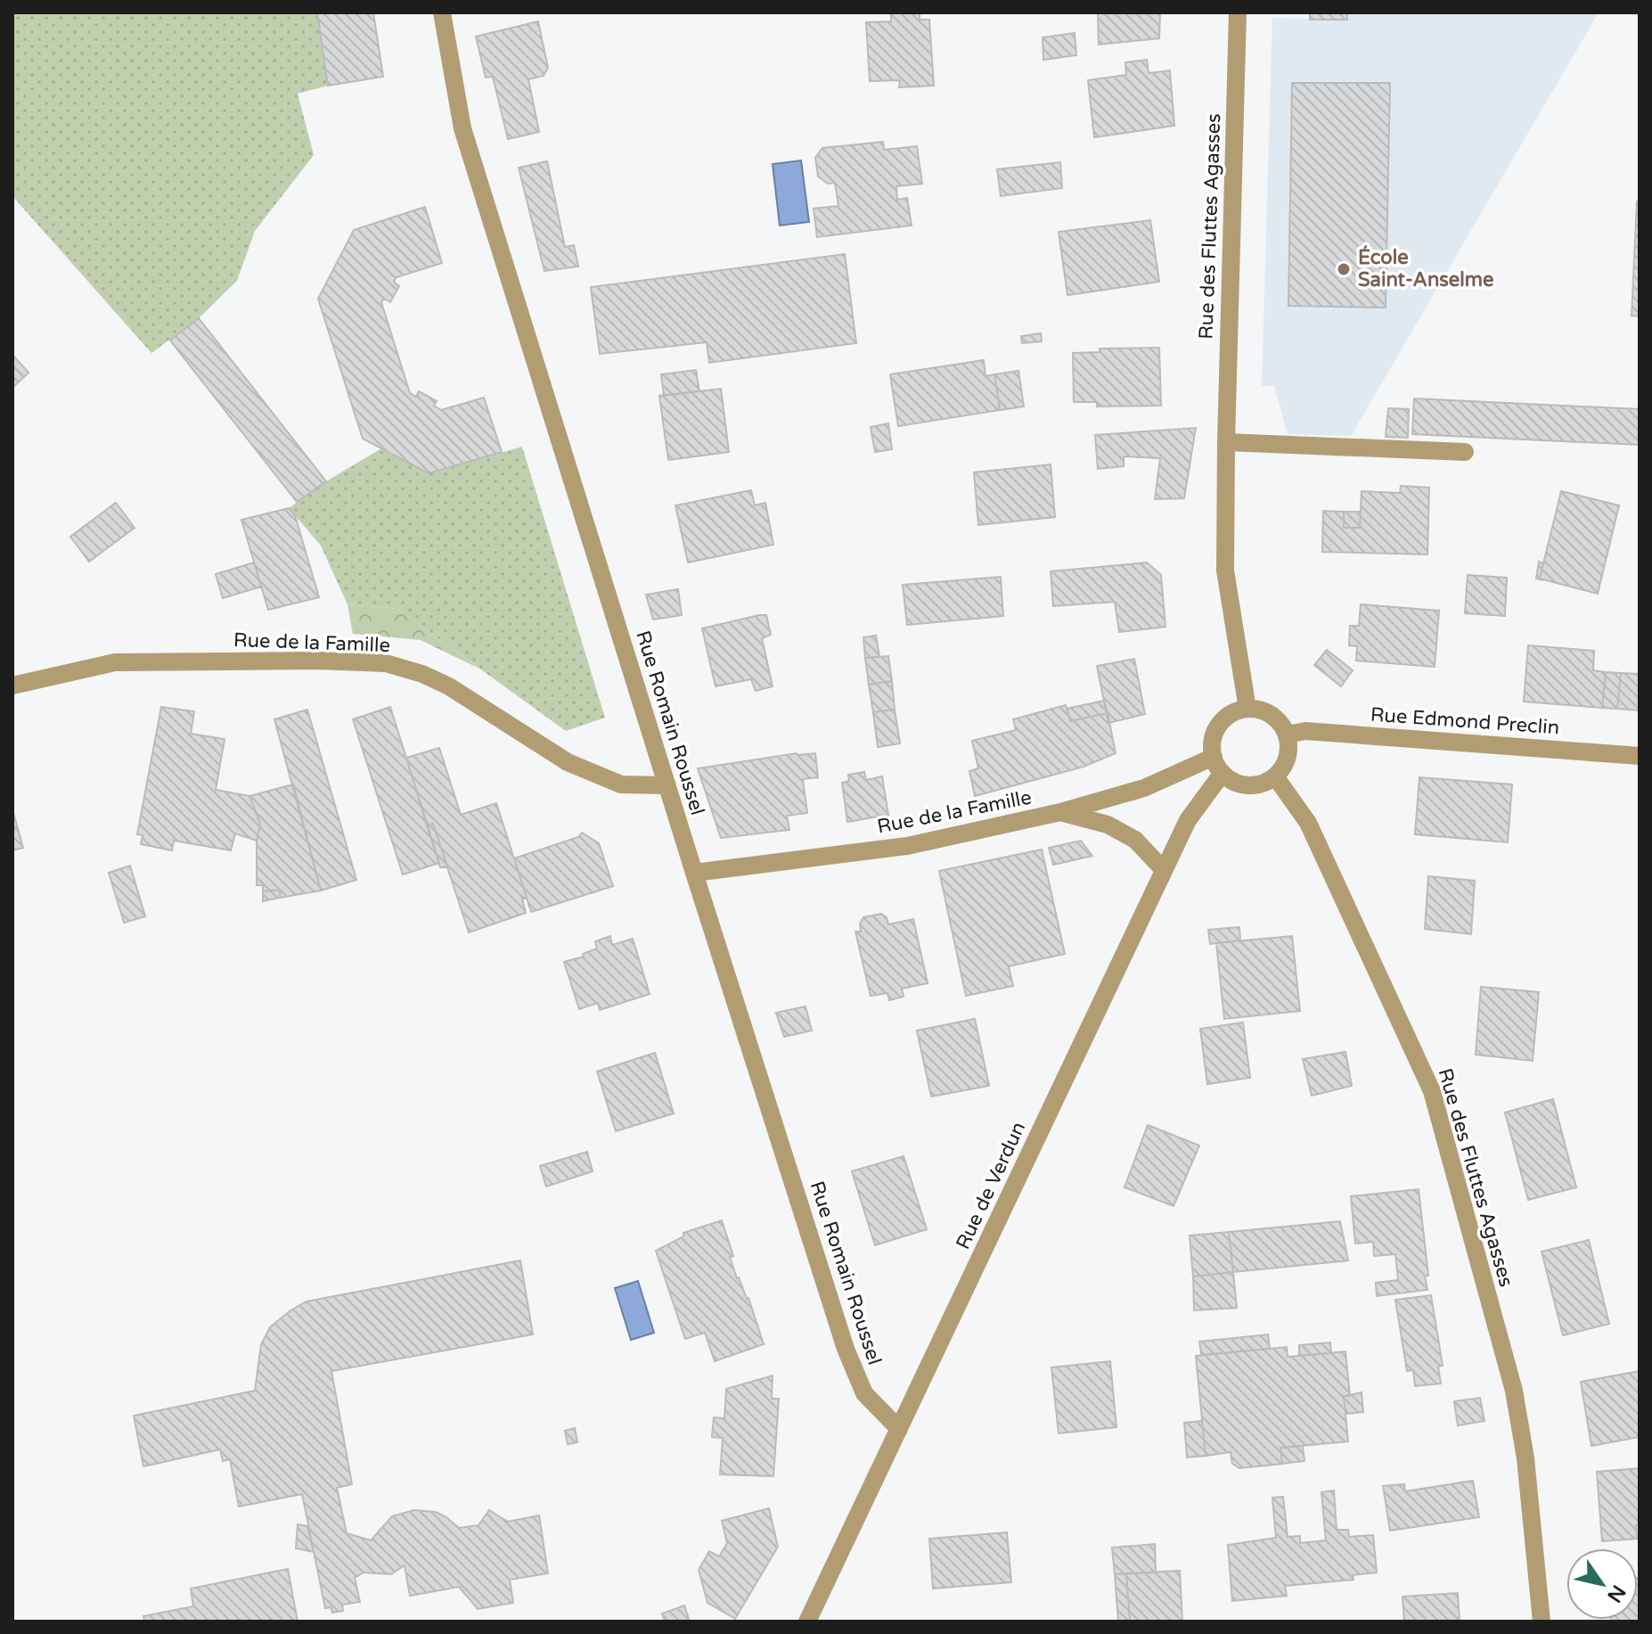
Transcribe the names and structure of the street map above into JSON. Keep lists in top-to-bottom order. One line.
{"streets":{"street":["Rue des Fluttes Agasses","Rue de la Famille","Rue Edmond Preclin","Rue Romain Roussel","Rue de Verdun"]},"crossings":[["Rue des Fluttes Agasses","Rue de la Famille"],["Rue des Fluttes Agasses","Rue Edmond Preclin"],["Rue des Fluttes Agasses","Rue de Verdun"],["Rue de la Famille","Rue Edmond Preclin"],["Rue de la Famille","Rue Romain Roussel"],["Rue de la Famille","Rue de Verdun"],["Rue Edmond Preclin","Rue de Verdun"],["Rue Romain Roussel","Rue de Verdun"]],"places":["École Saint-Anselme"],"north":"bottom right"}
